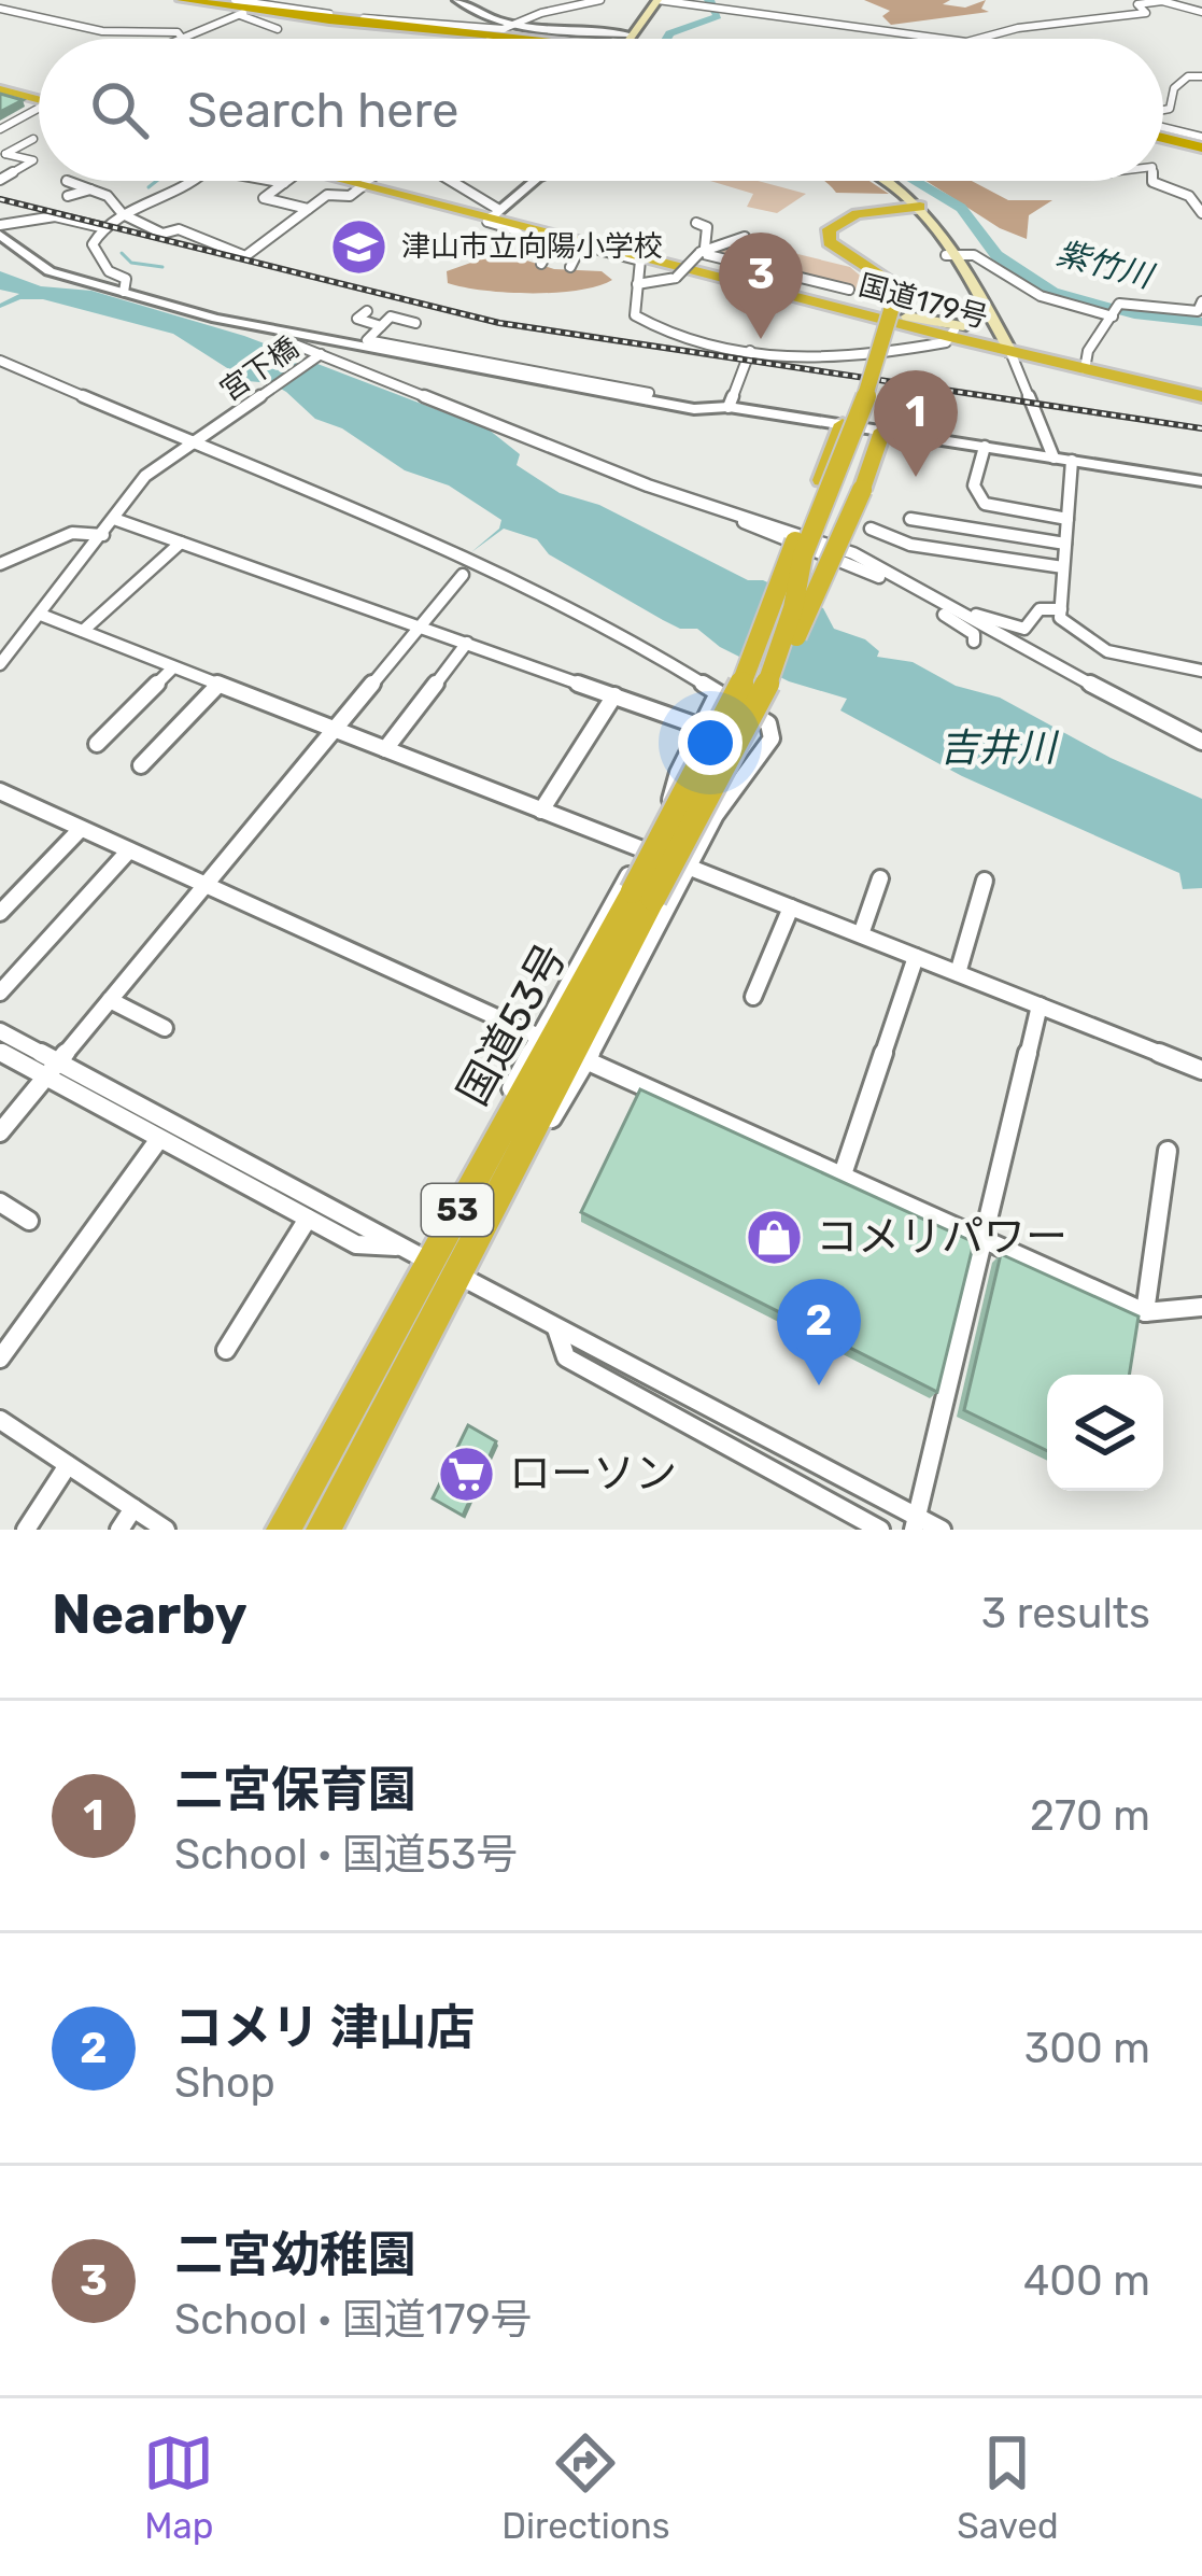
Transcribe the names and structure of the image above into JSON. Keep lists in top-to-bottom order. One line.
{"streets":{"highway":["国道179号","国道53号","53"],"street":["宮下橋"]},"crossings":[["国道179号","国道53号"]],"water":["紫竹川","吉井川"],"places":{"school or university":["津山市立向陽小学校"],"shop":["コメリパワー"],"supermarket":["ローソン"]},"page":{"search":"Search here","pins":["3","1","2"],"heading":["Nearby","3 results"],"list":[{"mark":"1","name":"二宮保育園","note":"School · 国道53号","value":"270 m"},{"mark":"2","name":"コメリ 津山店","note":"Shop","value":"300 m"},{"mark":"3","name":"二宮幼稚園","note":"School · 国道179号","value":"400 m"}],"nav":["Map","Directions","Saved"]}}
